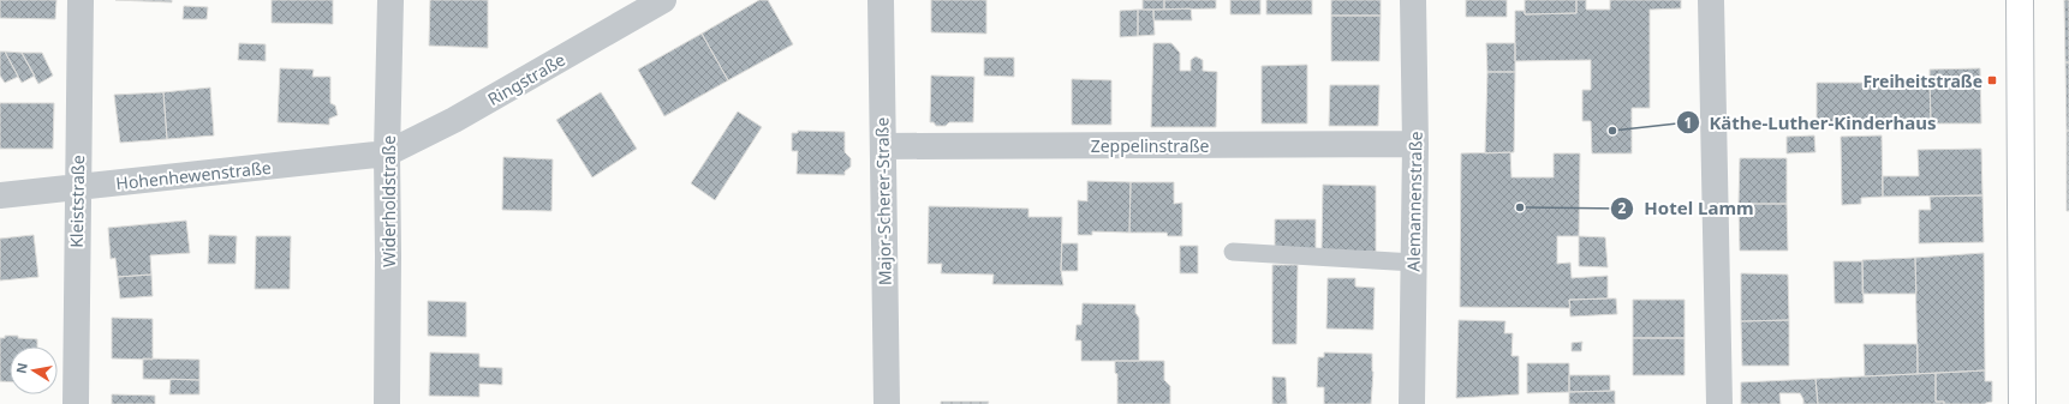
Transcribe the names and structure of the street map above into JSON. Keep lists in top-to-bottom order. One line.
{"streets":{"street":["Ringstraße","Zeppelinstraße","Hohenhewenstraße","Kleiststraße","Widerholdstraße","Major-Scherer-Straße","Alemannenstraße"]},"crossings":[["Ringstraße","Hohenhewenstraße"],["Ringstraße","Widerholdstraße"],["Zeppelinstraße","Major-Scherer-Straße"],["Zeppelinstraße","Alemannenstraße"],["Hohenhewenstraße","Kleiststraße"],["Hohenhewenstraße","Widerholdstraße"]],"places":{"transit":["Freiheitstraße"],"other":["Käthe-Luther-Kinderhaus","Hotel Lamm"]},"north":"left"}
